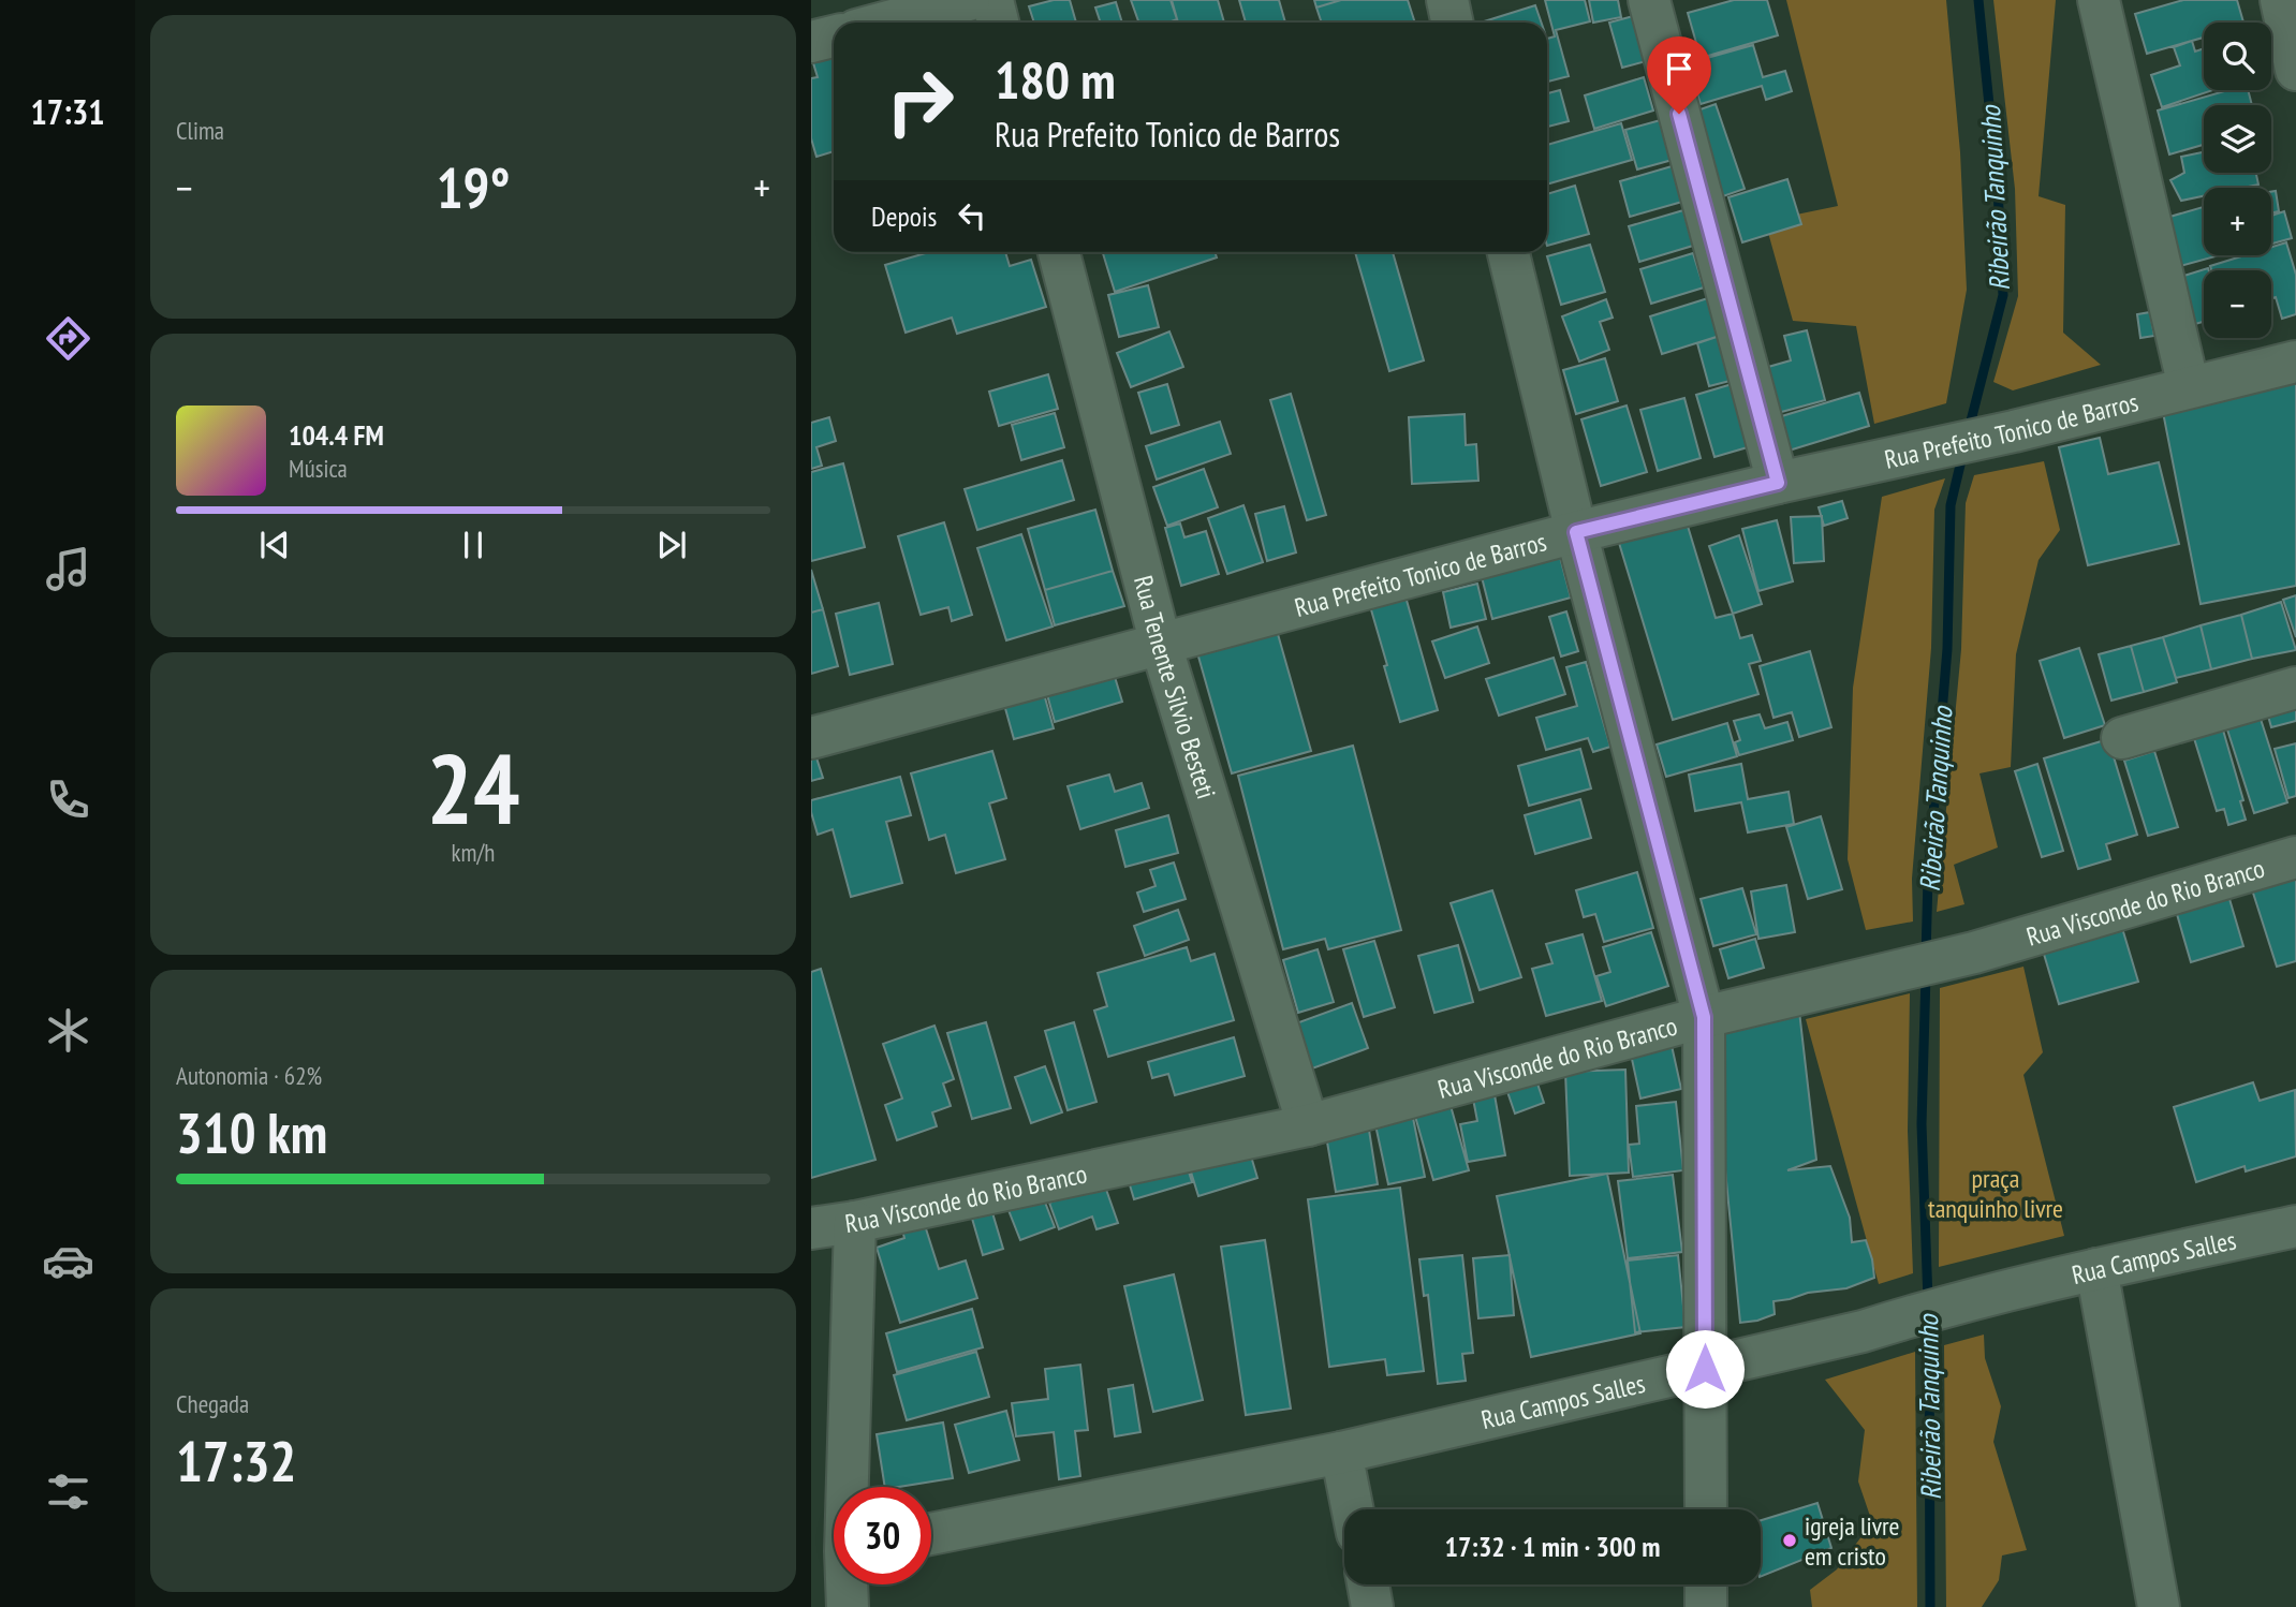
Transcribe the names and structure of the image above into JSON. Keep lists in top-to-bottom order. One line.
{"streets":{"street":["Rua Prefeito Tonico de Barros","Rua Tenente Silvio Besteti","Rua Visconde do Rio Branco","Rua Campos Salles"]},"crossings":[["Rua Prefeito Tonico de Barros","Rua Tenente Silvio Besteti"],["Rua Tenente Silvio Besteti","Rua Visconde do Rio Branco"]],"water":["Ribeirão Tanquinho"],"parks":["praça tanquinho livre"],"places":["igreja livre em cristo"],"page":{"tabs":"17:31","tile":["Clima",["24","km/h"],["Autonomia · 62%","310 km"],["Chegada","17:32"]],"map_buttons":["+","−"],"turn":["180 m","Rua Prefeito Tonico de Barros"],"heat":["−","19°","+"],"then":"Depois","song":["104.4 FM","Música"],"limit":"30","trip":"17:32 · 1 min · 300 m"}}
